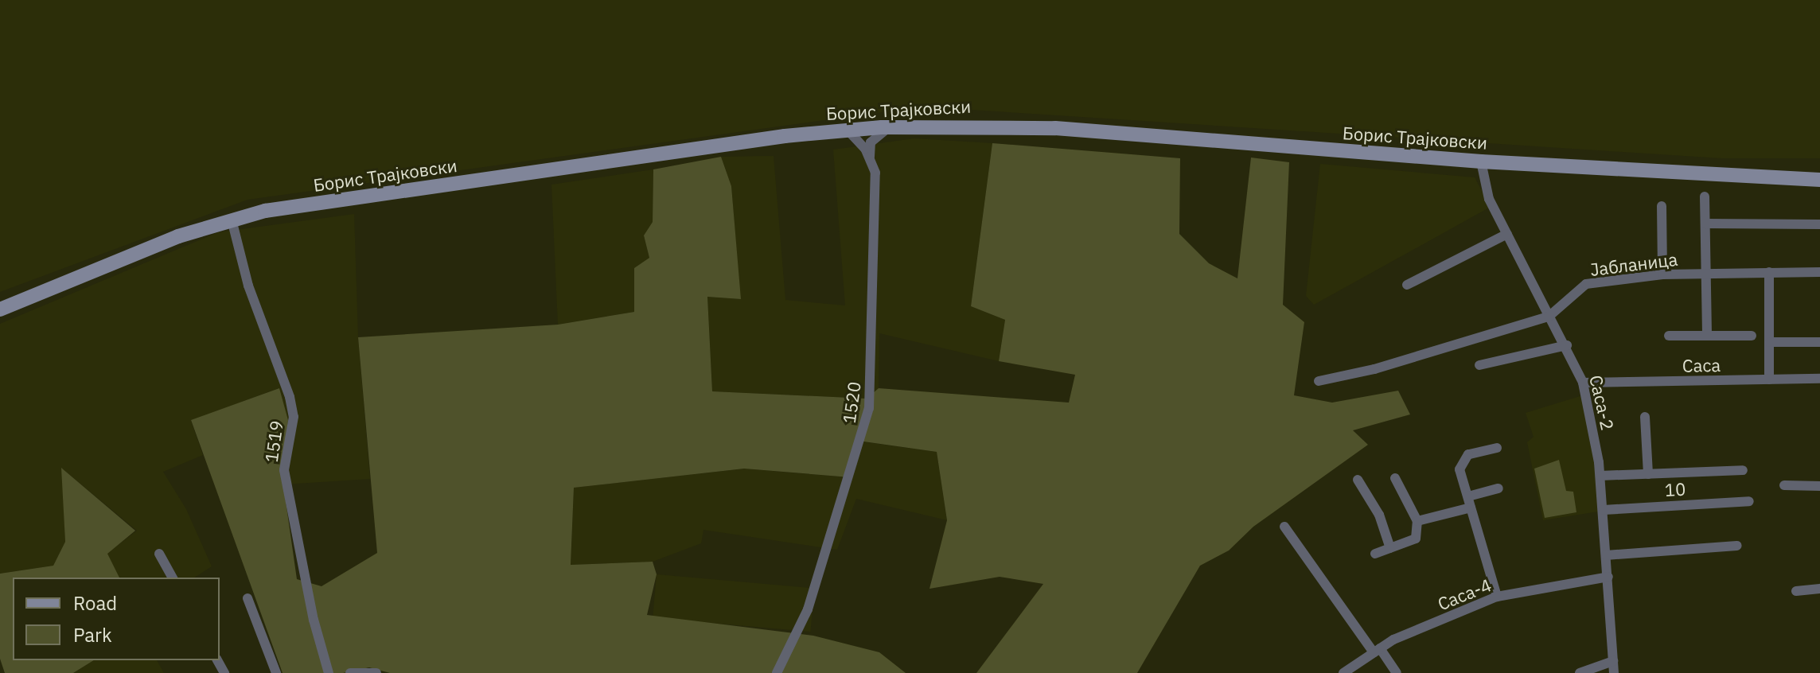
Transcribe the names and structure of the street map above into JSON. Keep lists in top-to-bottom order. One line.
{"streets":{"main road":["Борис Трајковски"],"street":["Јабланица","Саса","1520","Саса-2","1519","10","Саса-4"]},"crossings":[["Борис Трајковски","1520"],["Борис Трајковски","Саса-2"],["Борис Трајковски","1519"],["Јабланица","Саса-2"],["Саса","Саса-2"],["Саса-2","10"],["Саса-2","Саса-4"]],"legend":["Road","Park"]}
